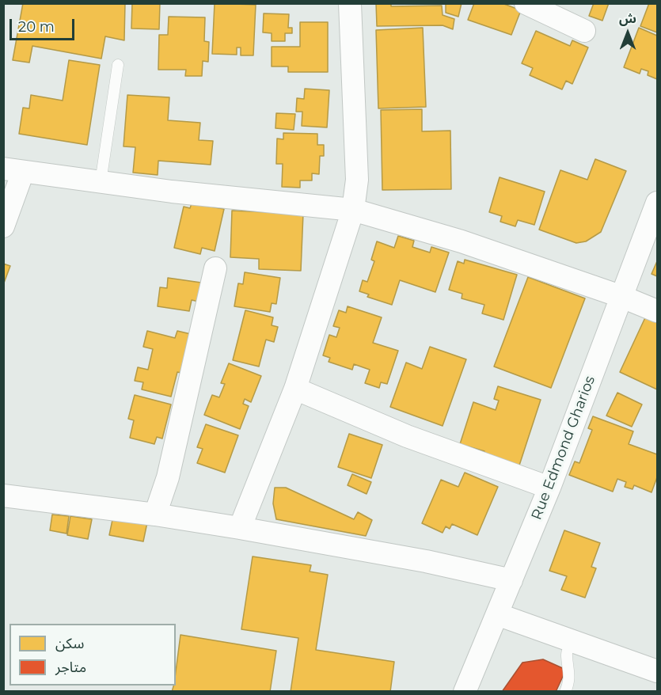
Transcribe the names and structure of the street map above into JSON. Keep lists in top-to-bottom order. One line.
{"streets":{"street":["Rue Edmond Gharios"]},"legend":["سكن","متاجر"],"scale_bar":"20 m","north":"top"}
